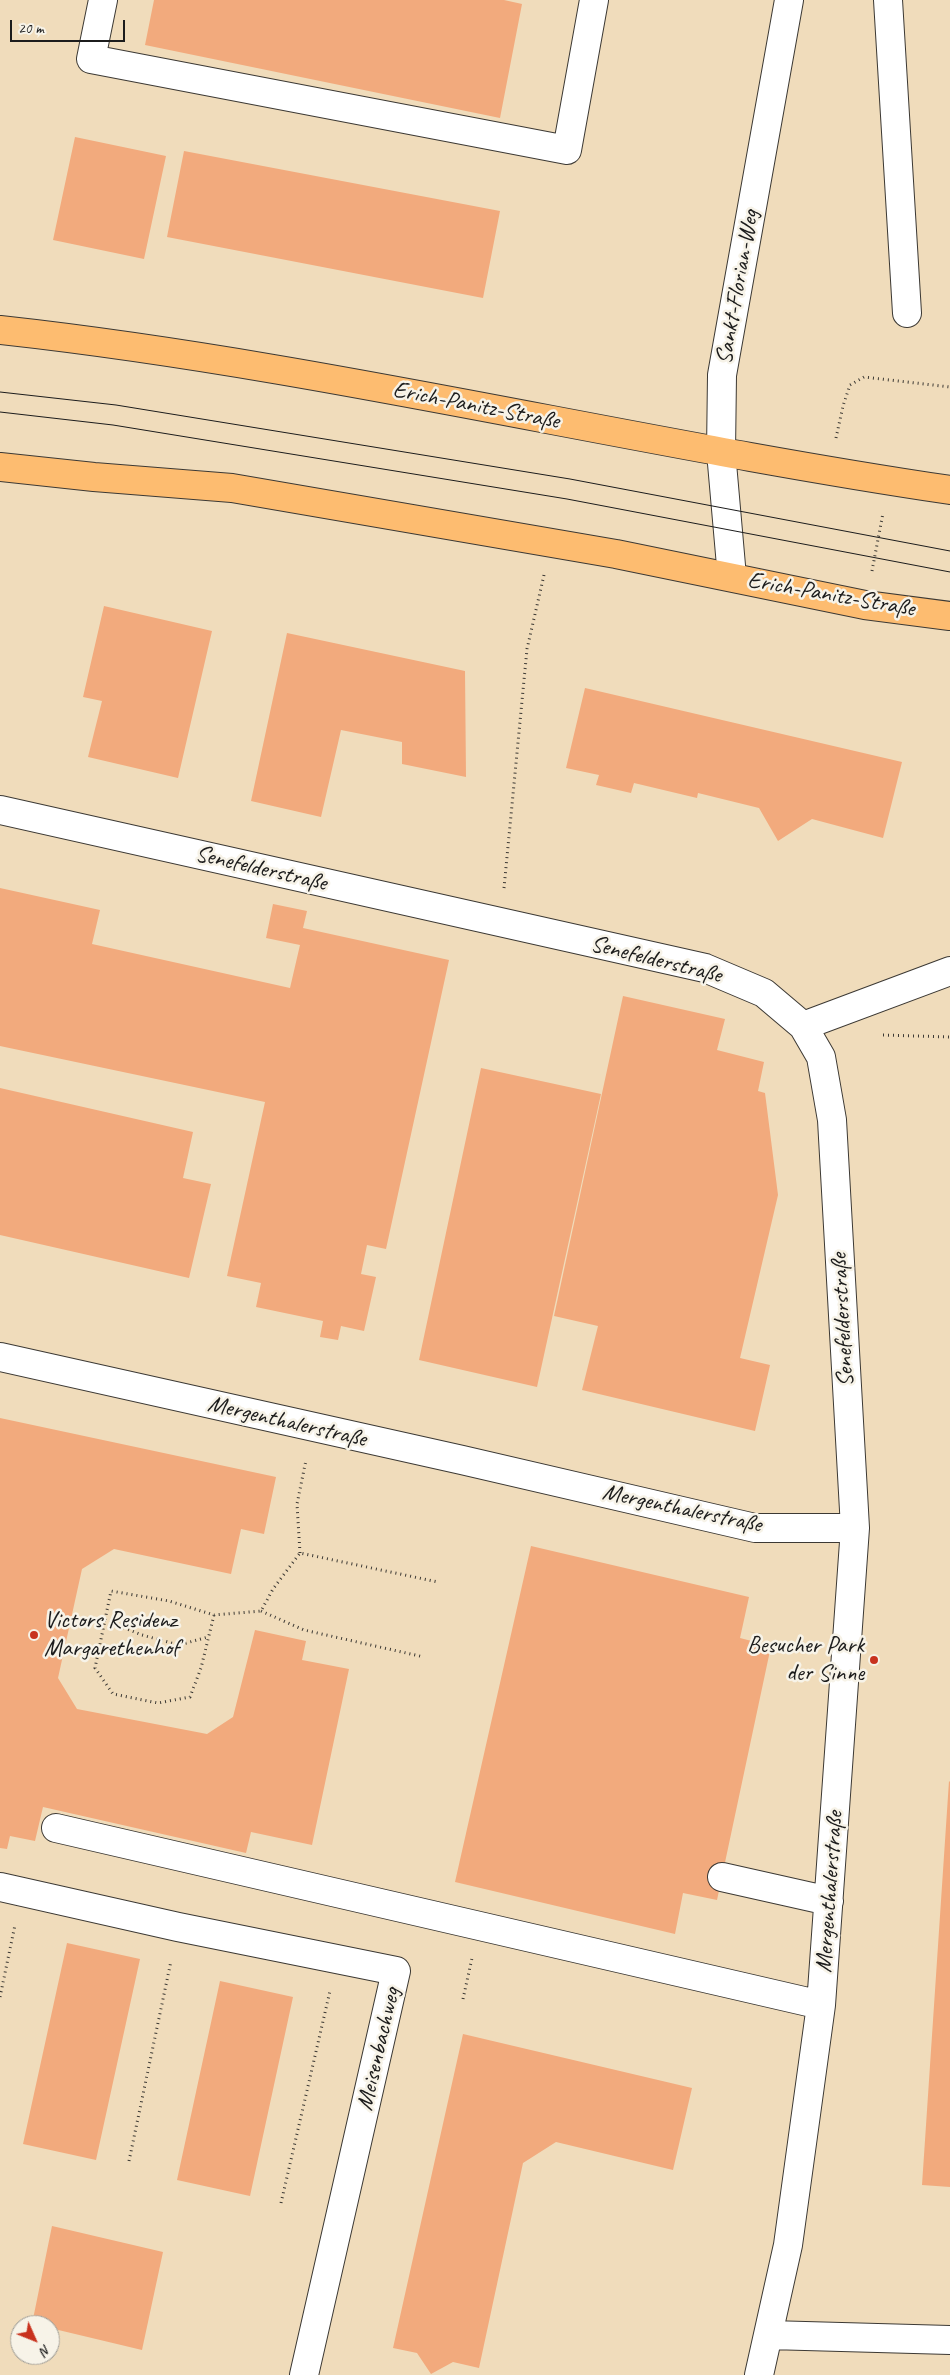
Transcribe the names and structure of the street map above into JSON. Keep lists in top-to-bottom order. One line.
{"streets":{"main road":["Erich-Panitz-Straße"],"street":["Sankt-Florian-Weg","Senefelderstraße","Mergenthalerstraße","Meisenbachweg"]},"crossings":[["Sankt-Florian-Weg","Erich-Panitz-Straße"],["Senefelderstraße","Mergenthalerstraße"]],"places":["Victors Residenz Margarethenhof","Besucher Park der Sinne"],"scale_bar":"20 m","north":"bottom right"}
